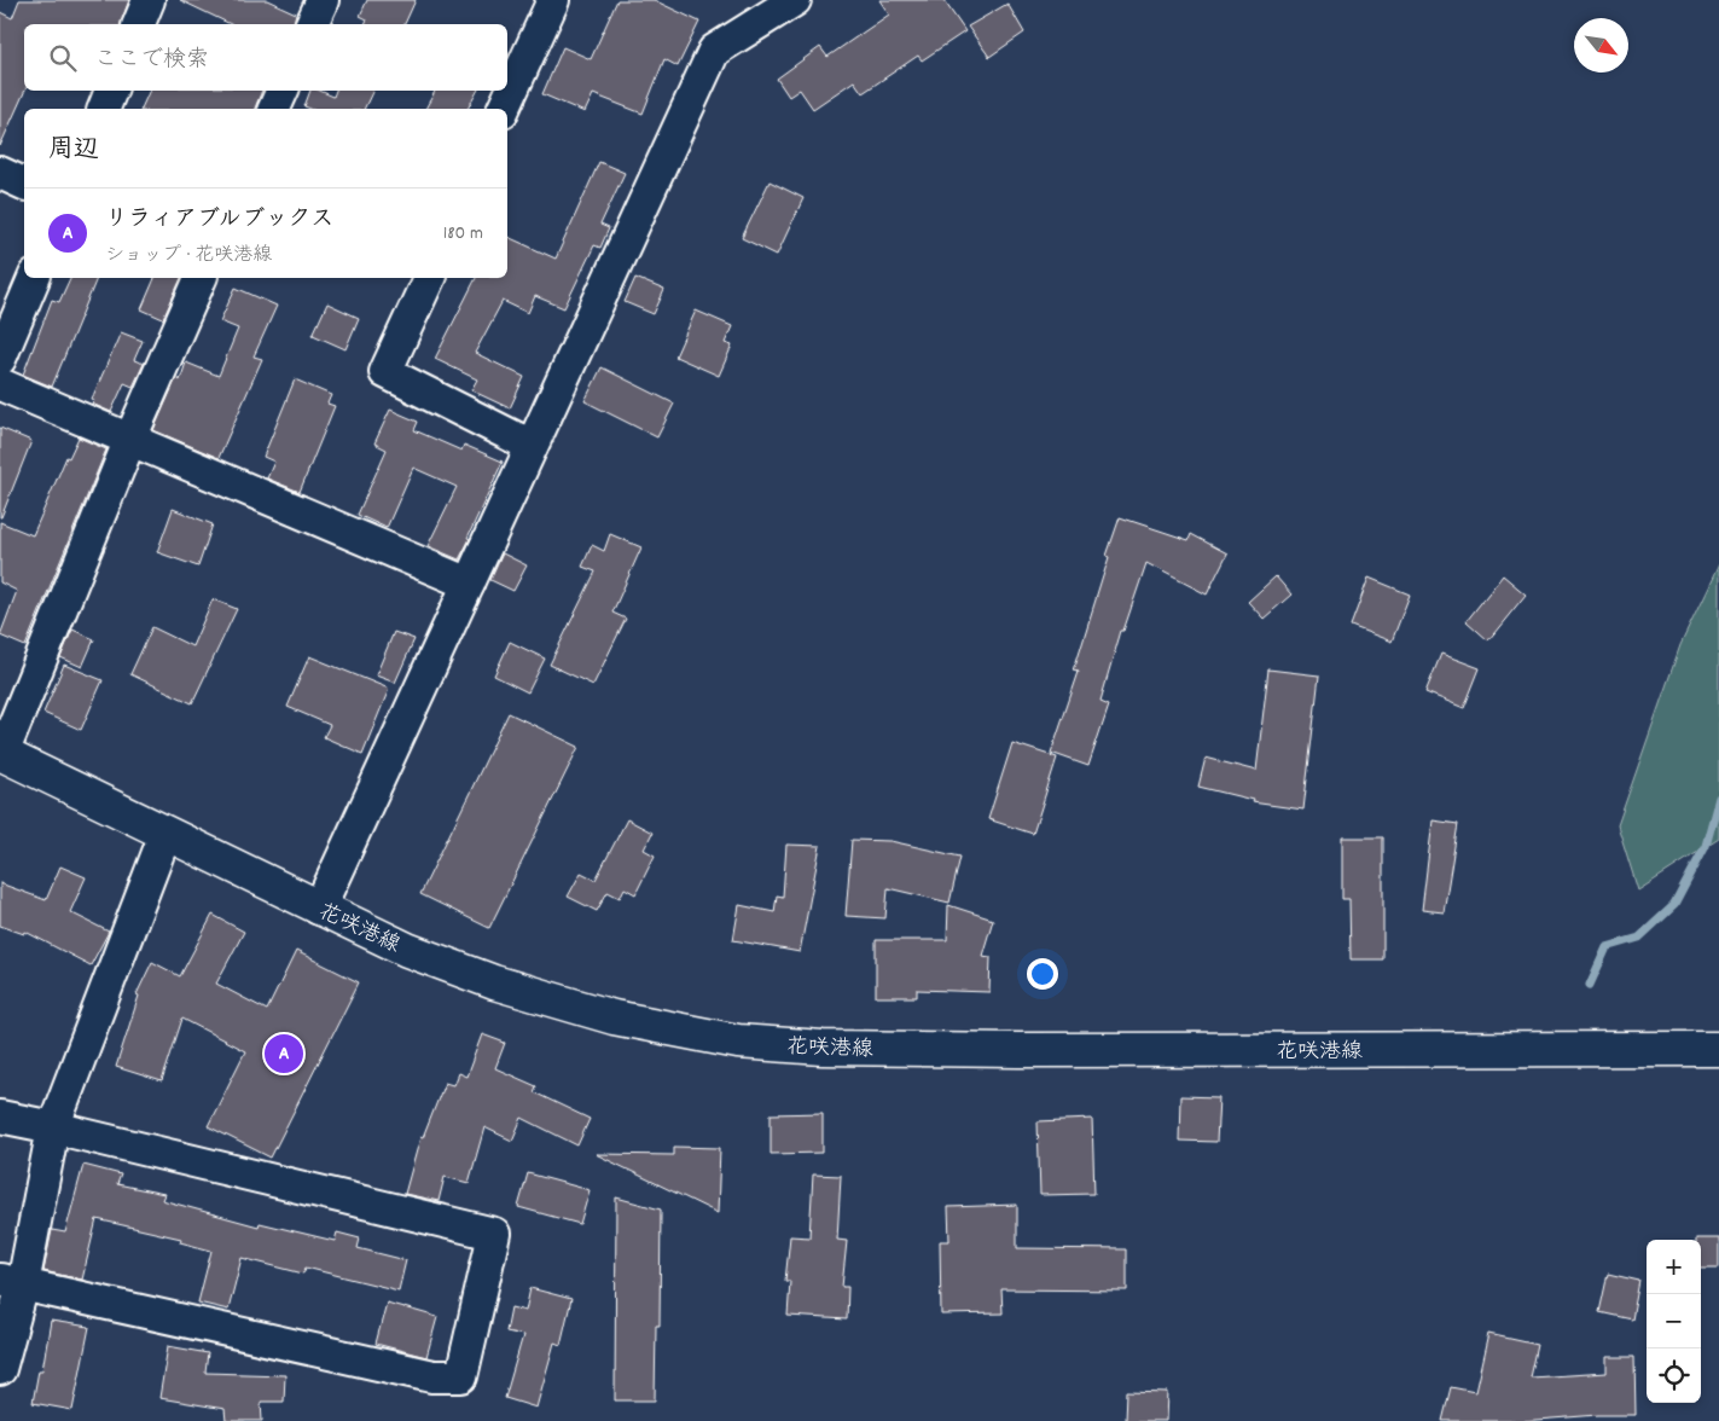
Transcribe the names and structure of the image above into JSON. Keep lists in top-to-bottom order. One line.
{"streets":{"main road":["花咲港線"]},"north":"bottom right","page":{"search":"ここで検索","heading":"周辺","list":[{"mark":"A","name":"リラィアブルブックス","note":"ショップ · 花咲港線","value":"180 m"}],"pins":"A","map_buttons":["+","−"]}}
